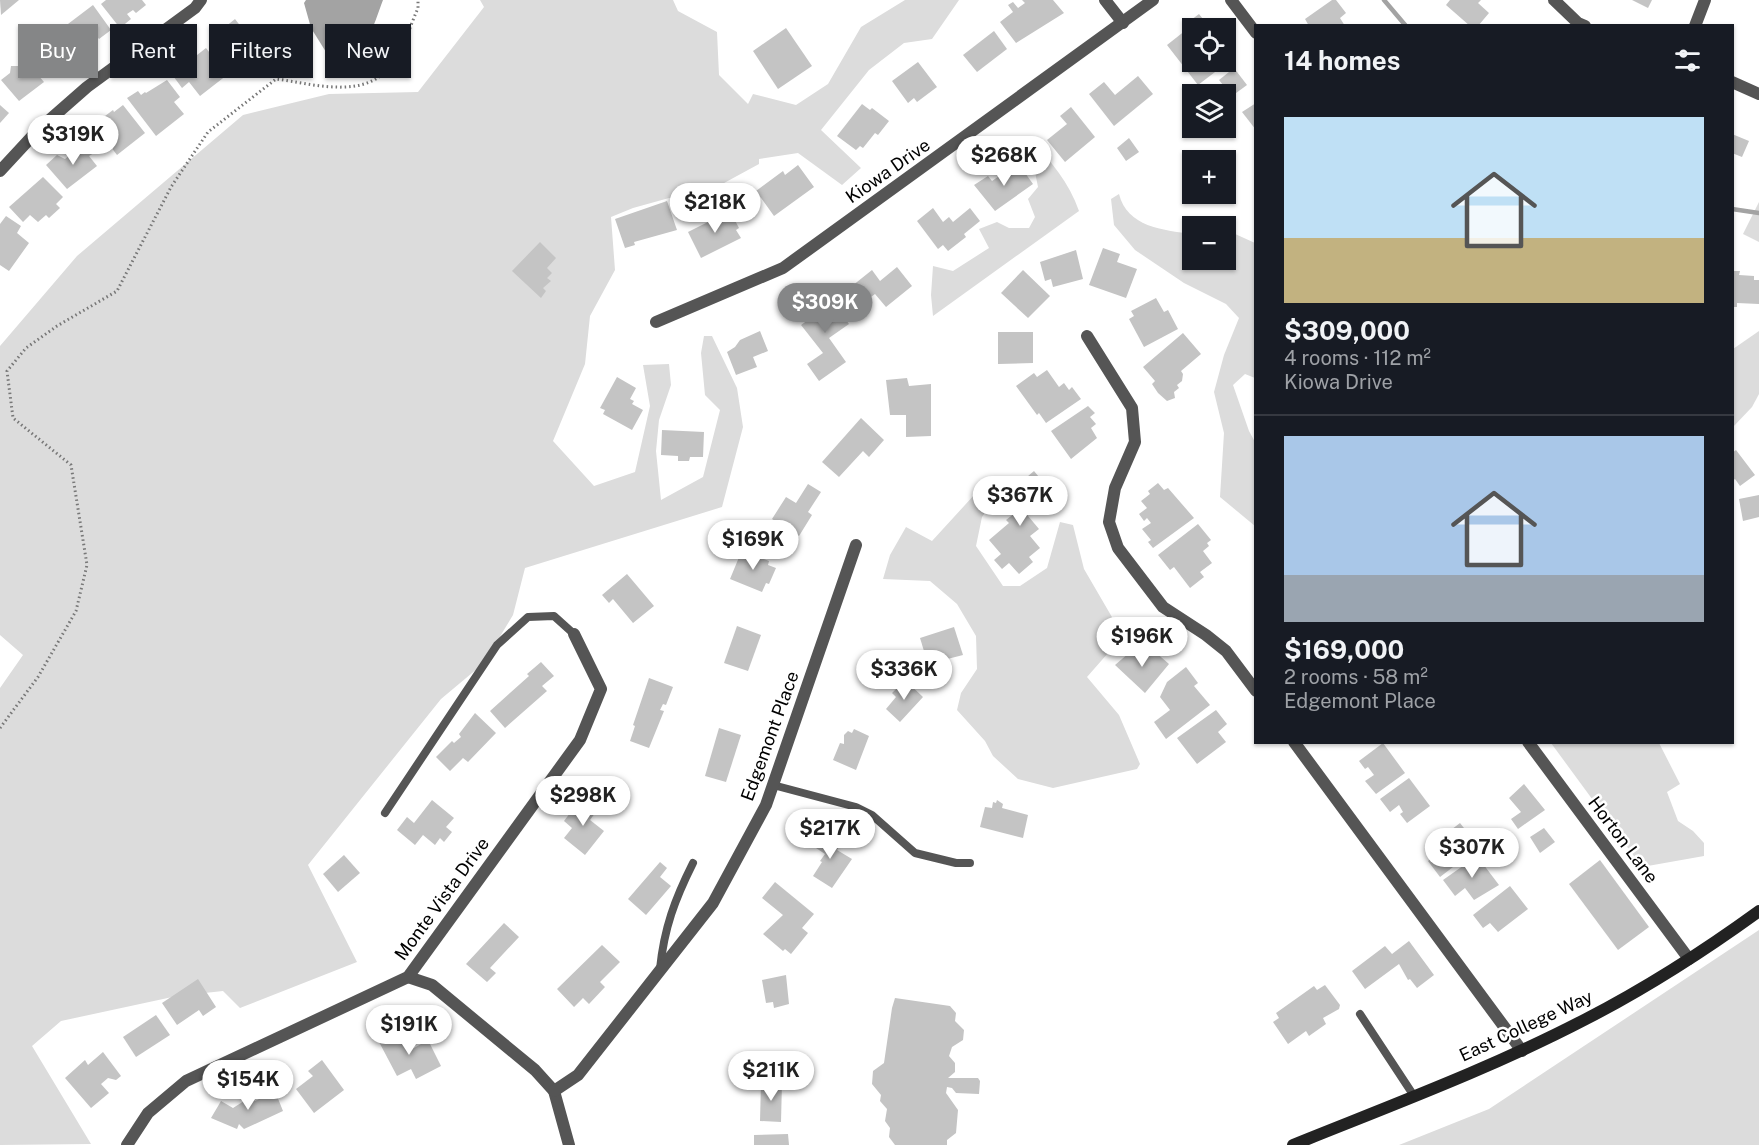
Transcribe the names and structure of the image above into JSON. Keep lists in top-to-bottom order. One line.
{"streets":{"main road":["East College Way"],"street":["Kiowa Drive","Edgemont Place","Horton Lane","Monte Vista Drive"]},"crossings":[["Edgemont Place","Monte Vista Drive"],["Horton Lane","East College Way"]],"page":{"map_buttons":["+","−"],"chip":["Buy","Rent","Filters","New"],"heading":"14 homes","list":[{"name":"$309,000","note":"4 rooms · 112 m² · Kiowa Drive"},{"name":"$169,000","note":"2 rooms · 58 m² · Edgemont Place"}],"price":["$319K","$268K","$218K","$309K","$367K","$169K","$196K","$336K","$298K","$217K","$307K","$191K","$211K","$154K"]}}
